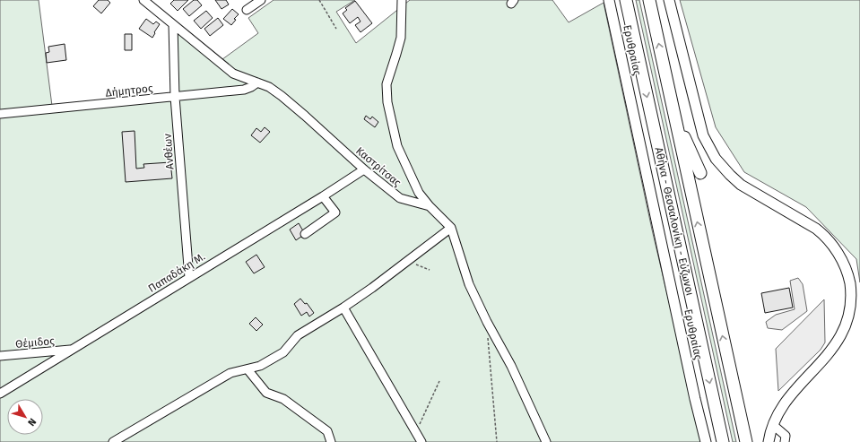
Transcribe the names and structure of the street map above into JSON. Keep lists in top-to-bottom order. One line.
{"streets":{"highway":["Αθήνα - Θεσσαλονίκη - Εύζωνοι"],"main road":["Ερυθραίας"],"street":["Δήμητρος","Ανθέων","Καστρίτσας","Παπαδάκη Μ.","Θέμιδος"]},"crossings":[["Δήμητρος","Ανθέων"],["Δήμητρος","Καστρίτσας"],["Ανθέων","Καστρίτσας"],["Ανθέων","Παπαδάκη Μ."],["Καστρίτσας","Παπαδάκη Μ."],["Παπαδάκη Μ.","Θέμιδος"]],"north":"bottom right"}
